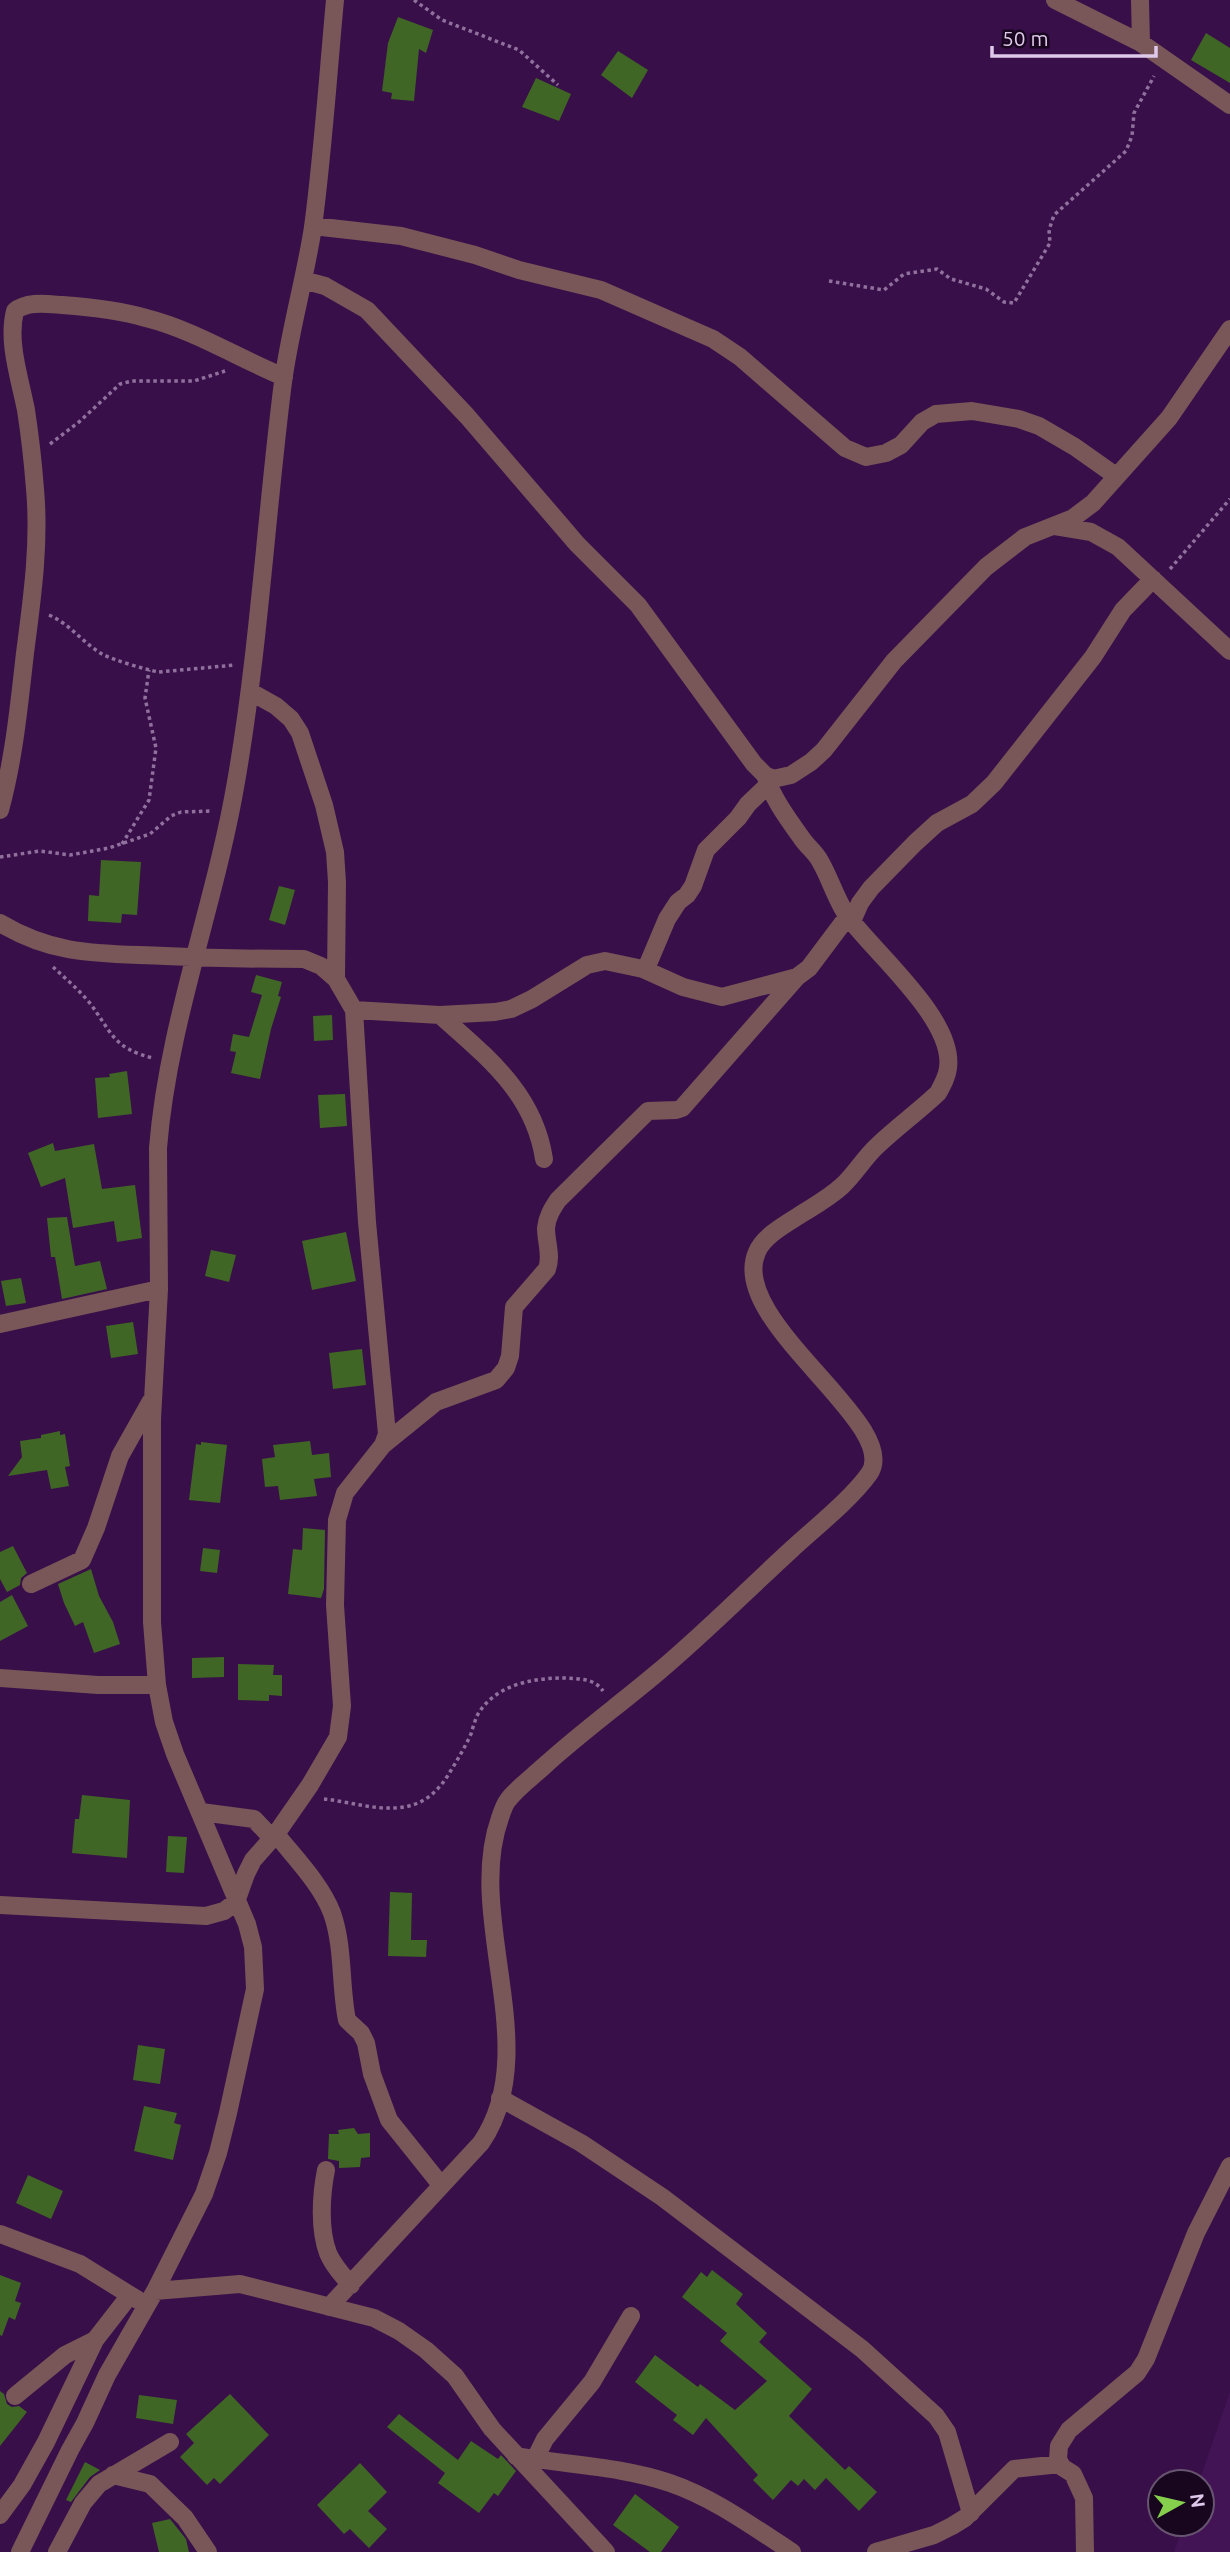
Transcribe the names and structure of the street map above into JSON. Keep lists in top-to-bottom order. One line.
{"scale_bar":"50 m","north":"right"}
